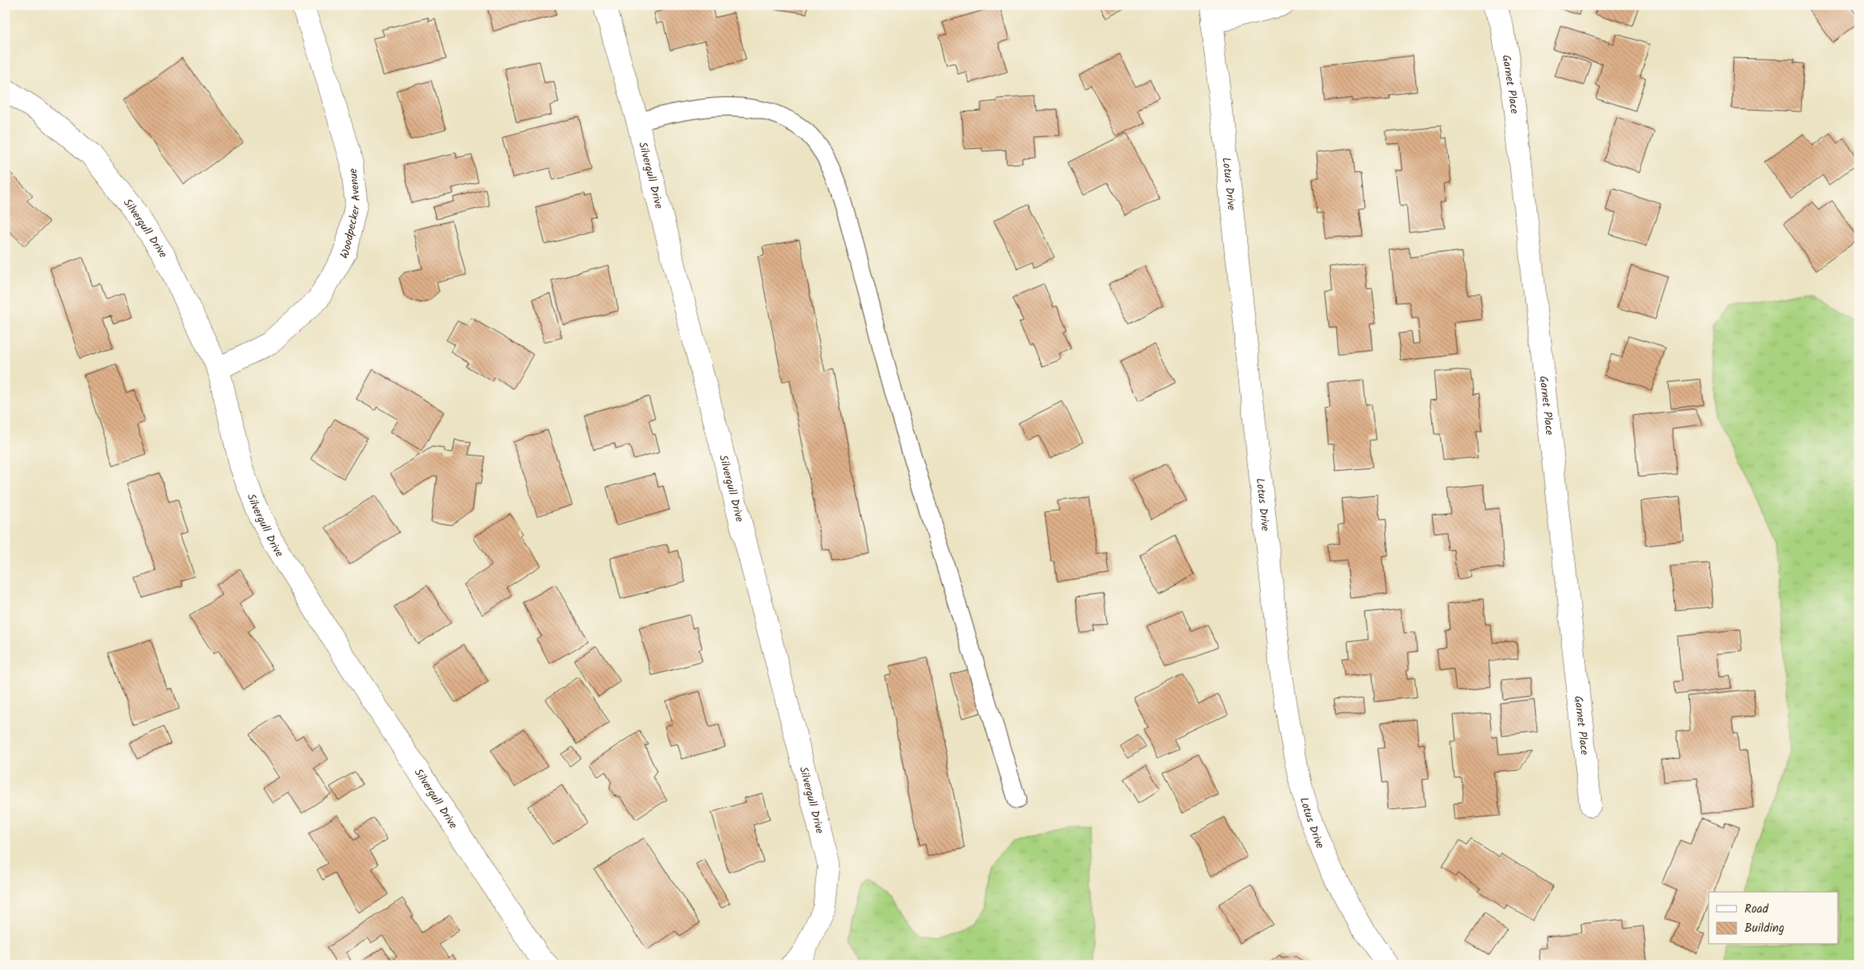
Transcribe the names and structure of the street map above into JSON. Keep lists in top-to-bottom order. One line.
{"streets":{"street":["Garnet Place","Silvergull Drive","Lotus Drive","Woodpecker Avenue"]},"crossings":[["Silvergull Drive","Woodpecker Avenue"]],"legend":["Road","Building"]}
